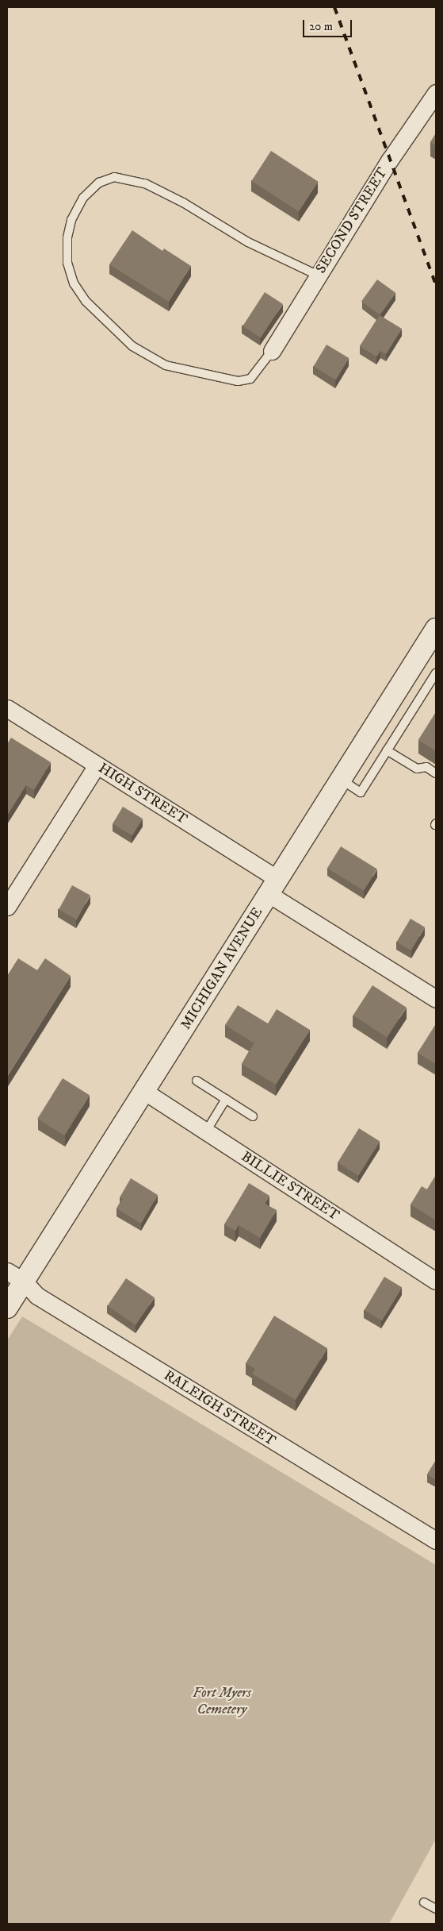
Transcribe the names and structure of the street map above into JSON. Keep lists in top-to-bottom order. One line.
{"streets":{"street":["SECOND STREET","HIGH STREET","MICHIGAN AVENUE","BILLIE STREET","RALEIGH STREET"]},"crossings":[["HIGH STREET","MICHIGAN AVENUE"],["MICHIGAN AVENUE","BILLIE STREET"],["MICHIGAN AVENUE","RALEIGH STREET"]],"parks":["Fort Myers Cemetery"],"scale_bar":"20 m"}
